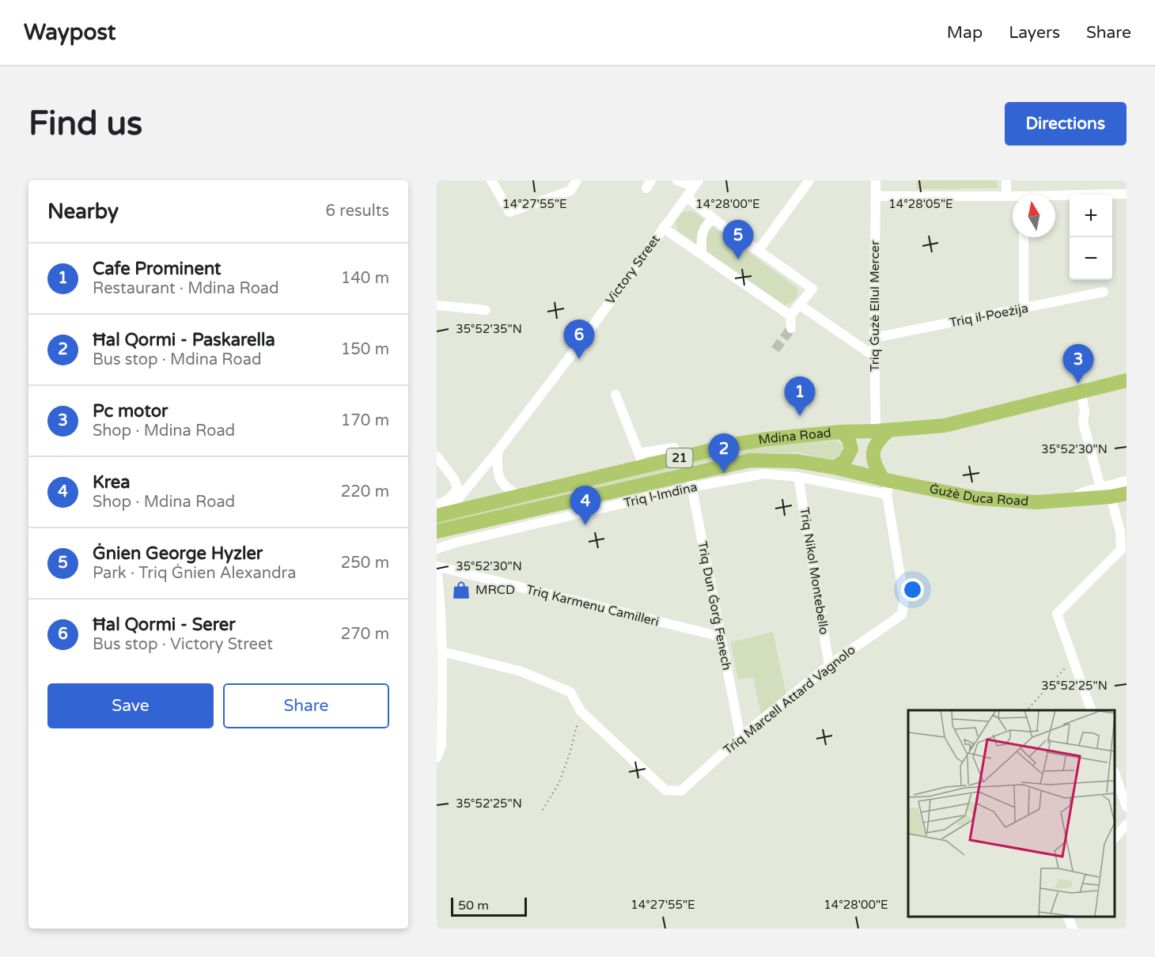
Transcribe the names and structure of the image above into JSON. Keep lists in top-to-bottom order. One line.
{"streets":{"highway":["Mdina Road","21","Ġużè Duca Road"],"street":["Victory Street","Triq Ġużè Ellul Mercer","Triq il-Poeżija","Triq l-Imdina","Triq Nikol Montebello","Triq Karmenu Camilleri","Triq Dun Ġorġ Fenech","Triq Marcell Attard Vagnolo"]},"crossings":[["Victory Street","Mdina Road"],["Triq Ġużè Ellul Mercer","Triq il-Poeżija"],["Triq Ġużè Ellul Mercer","Mdina Road"],["Mdina Road","Triq l-Imdina"],["Mdina Road","Ġużè Duca Road"],["Mdina Road","Triq Dun Ġorġ Fenech"],["Triq l-Imdina","Ġużè Duca Road"],["Triq l-Imdina","Triq Nikol Montebello"],["Triq l-Imdina","Triq Dun Ġorġ Fenech"],["Triq l-Imdina","Triq Marcell Attard Vagnolo"],["Ġużè Duca Road","Triq Marcell Attard Vagnolo"],["Triq Nikol Montebello","Triq Marcell Attard Vagnolo"],["Triq Karmenu Camilleri","Triq Dun Ġorġ Fenech"],["Triq Dun Ġorġ Fenech","Triq Marcell Attard Vagnolo"]],"places":{"shop":["MRCD"]},"scale_bar":"50 m","north":"top","page":{"header":"Waypost","nav":["Map","Layers","Share"],"buttons":["Directions",["Save","Share"]],"title":"Find us","heading":["Nearby","6 results"],"map_buttons":["+","−"],"pins":["5","6","3","1","2","4"],"list":[{"mark":"1","name":"Cafe Prominent","note":"Restaurant · Mdina Road","value":"140 m"},{"mark":"2","name":"Ħal Qormi - Paskarella","note":"Bus stop · Mdina Road","value":"150 m"},{"mark":"3","name":"Pc motor","note":"Shop · Mdina Road","value":"170 m"},{"mark":"4","name":"Krea","note":"Shop · Mdina Road","value":"220 m"},{"mark":"5","name":"Ġnien George Hyzler","note":"Park · Triq Ġnien Alexandra","value":"250 m"},{"mark":"6","name":"Ħal Qormi - Serer","note":"Bus stop · Victory Street","value":"270 m"}],"scale":"50 m"},"coordinates":["14°27'55\"E","14°28'00\"E","14°28'05\"E","35°52'35\"N","35°52'30\"N","35°52'25\"N"]}
